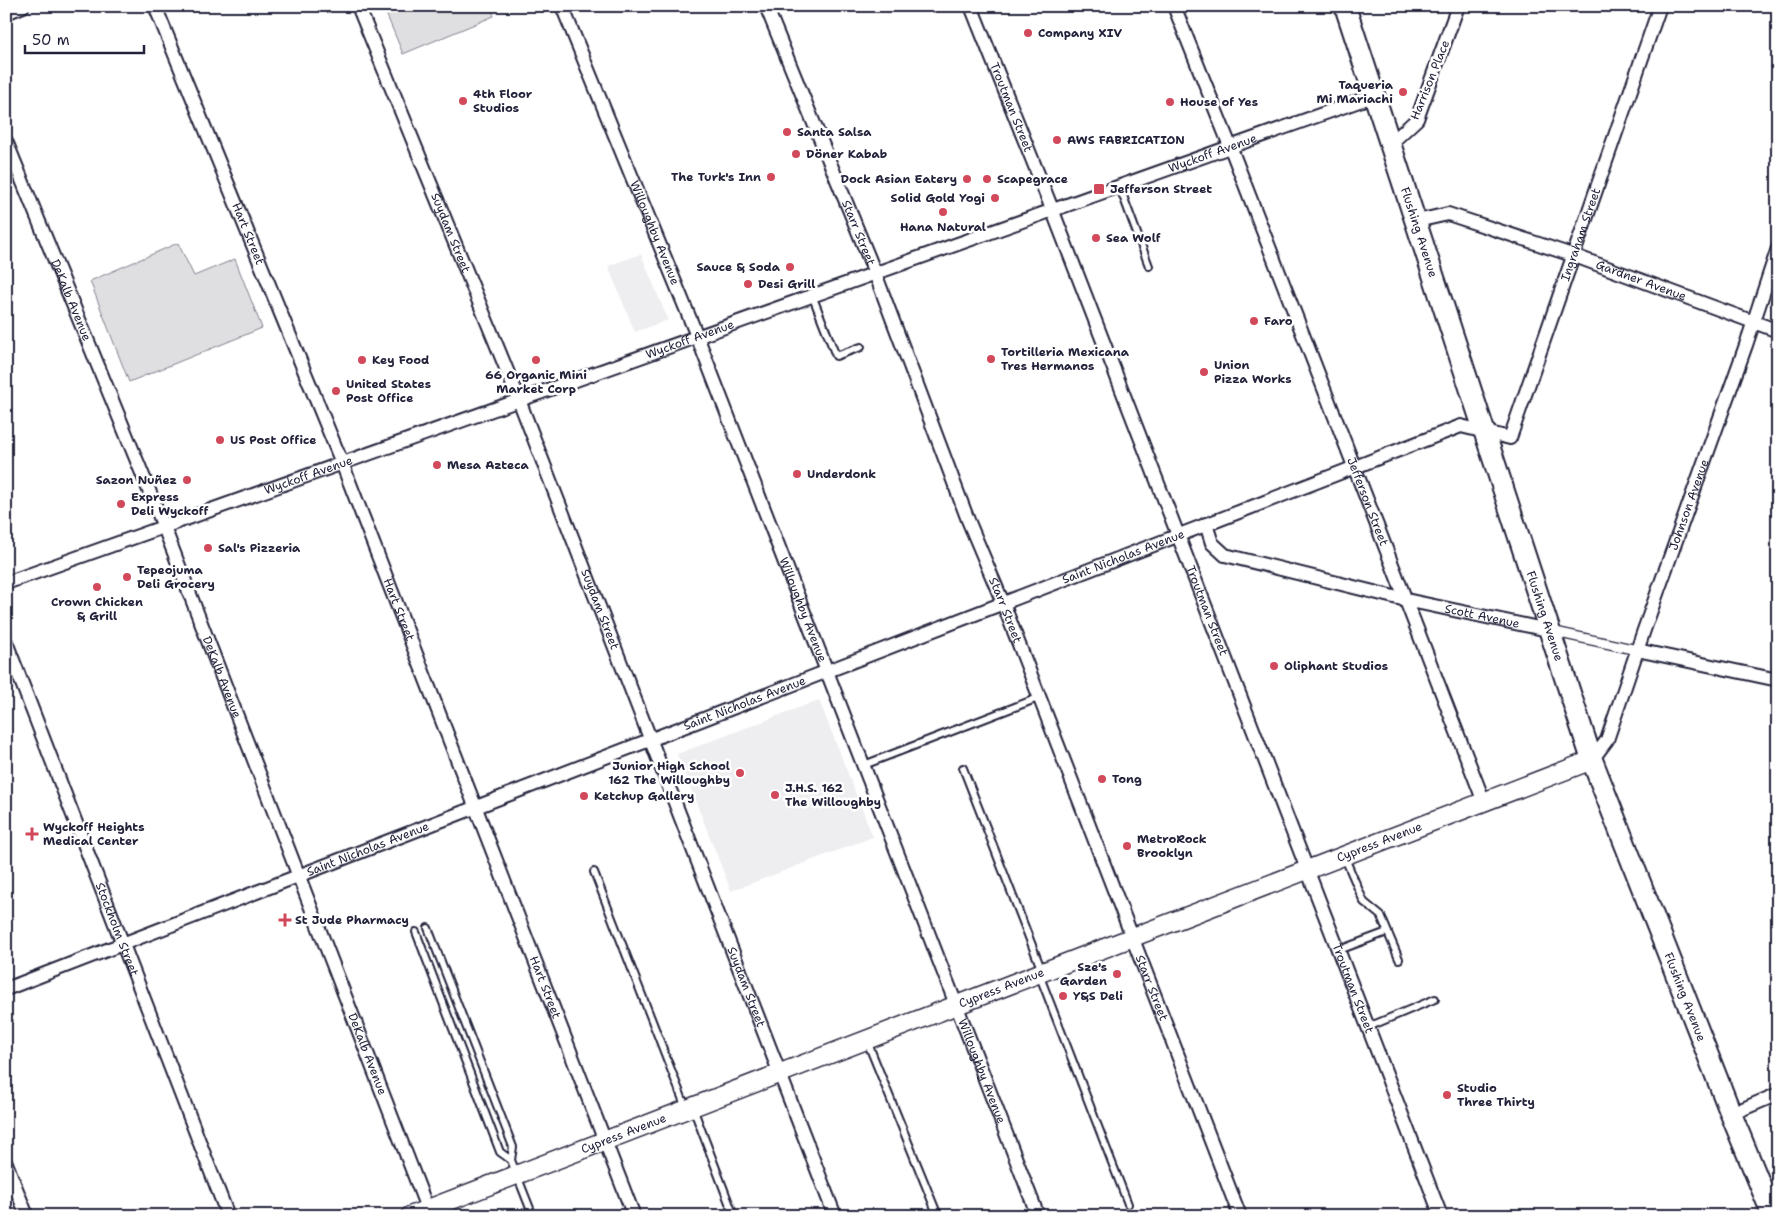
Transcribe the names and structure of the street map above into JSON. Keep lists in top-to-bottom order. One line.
{"streets":{"main road":["Flushing Avenue","Cypress Avenue"],"street":["Harrison Place","Troutman Street","Wyckoff Avenue","Hart Street","Suydam Street","Willoughby Avenue","Starr Street","Ingraham Street","Gardner Avenue","DeKalb Avenue","Jefferson Street","Johnson Avenue","Saint Nicholas Avenue","Scott Avenue","Stockholm Street"]},"crossings":[["Harrison Place","Flushing Avenue"],["Troutman Street","Wyckoff Avenue"],["Troutman Street","Saint Nicholas Avenue"],["Troutman Street","Cypress Avenue"],["Wyckoff Avenue","Flushing Avenue"],["Wyckoff Avenue","Hart Street"],["Wyckoff Avenue","Suydam Street"],["Wyckoff Avenue","Willoughby Avenue"],["Wyckoff Avenue","Starr Street"],["Wyckoff Avenue","DeKalb Avenue"],["Wyckoff Avenue","Jefferson Street"],["Flushing Avenue","Ingraham Street"],["Flushing Avenue","Gardner Avenue"],["Flushing Avenue","Johnson Avenue"],["Flushing Avenue","Saint Nicholas Avenue"],["Flushing Avenue","Scott Avenue"],["Flushing Avenue","Cypress Avenue"],["Hart Street","Saint Nicholas Avenue"],["Hart Street","Cypress Avenue"],["Suydam Street","Saint Nicholas Avenue"],["Suydam Street","Cypress Avenue"],["Willoughby Avenue","Saint Nicholas Avenue"],["Willoughby Avenue","Cypress Avenue"],["Starr Street","Saint Nicholas Avenue"],["Starr Street","Cypress Avenue"],["Ingraham Street","Gardner Avenue"],["Ingraham Street","Saint Nicholas Avenue"],["Gardner Avenue","Johnson Avenue"],["DeKalb Avenue","Saint Nicholas Avenue"],["DeKalb Avenue","Cypress Avenue"],["Jefferson Street","Saint Nicholas Avenue"],["Jefferson Street","Scott Avenue"],["Jefferson Street","Cypress Avenue"],["Johnson Avenue","Scott Avenue"],["Johnson Avenue","Cypress Avenue"],["Saint Nicholas Avenue","Scott Avenue"],["Saint Nicholas Avenue","Stockholm Street"]],"places":{"other":["Company XIV","Taqueria Mi Mariachi","4th Floor Studios","House of Yes","Santa Salsa","AWS FABRICATION","Döner Kabab","The Turk's Inn","Dock Asian Eatery","Scapegrace","Solid Gold Yogi","Hana Natural","Sea Wolf","Sauce & Soda","Desi Grill","Faro","Tortilleria Mexicana Tres Hermanos","Key Food","66 Organic Mini Market Corp","Union Pizza Works","United States Post Office","US Post Office","Mesa Azteca","Underdonk","Sazon Nuñez","Express Deli Wyckoff","Sal's Pizzeria","Tepeojuma Deli Grocery","Crown Chicken & Grill","Oliphant Studios","Junior High School 162 The Willoughby","Tong","J.H.S. 162 The Willoughby","Ketchup Gallery","MetroRock Brooklyn","Sze's Garden","Y&S Deli","Studio Three Thirty"],"transit":["Jefferson Street"],"health":["Wyckoff Heights Medical Center","St Jude Pharmacy"]},"scale_bar":"50 m"}
